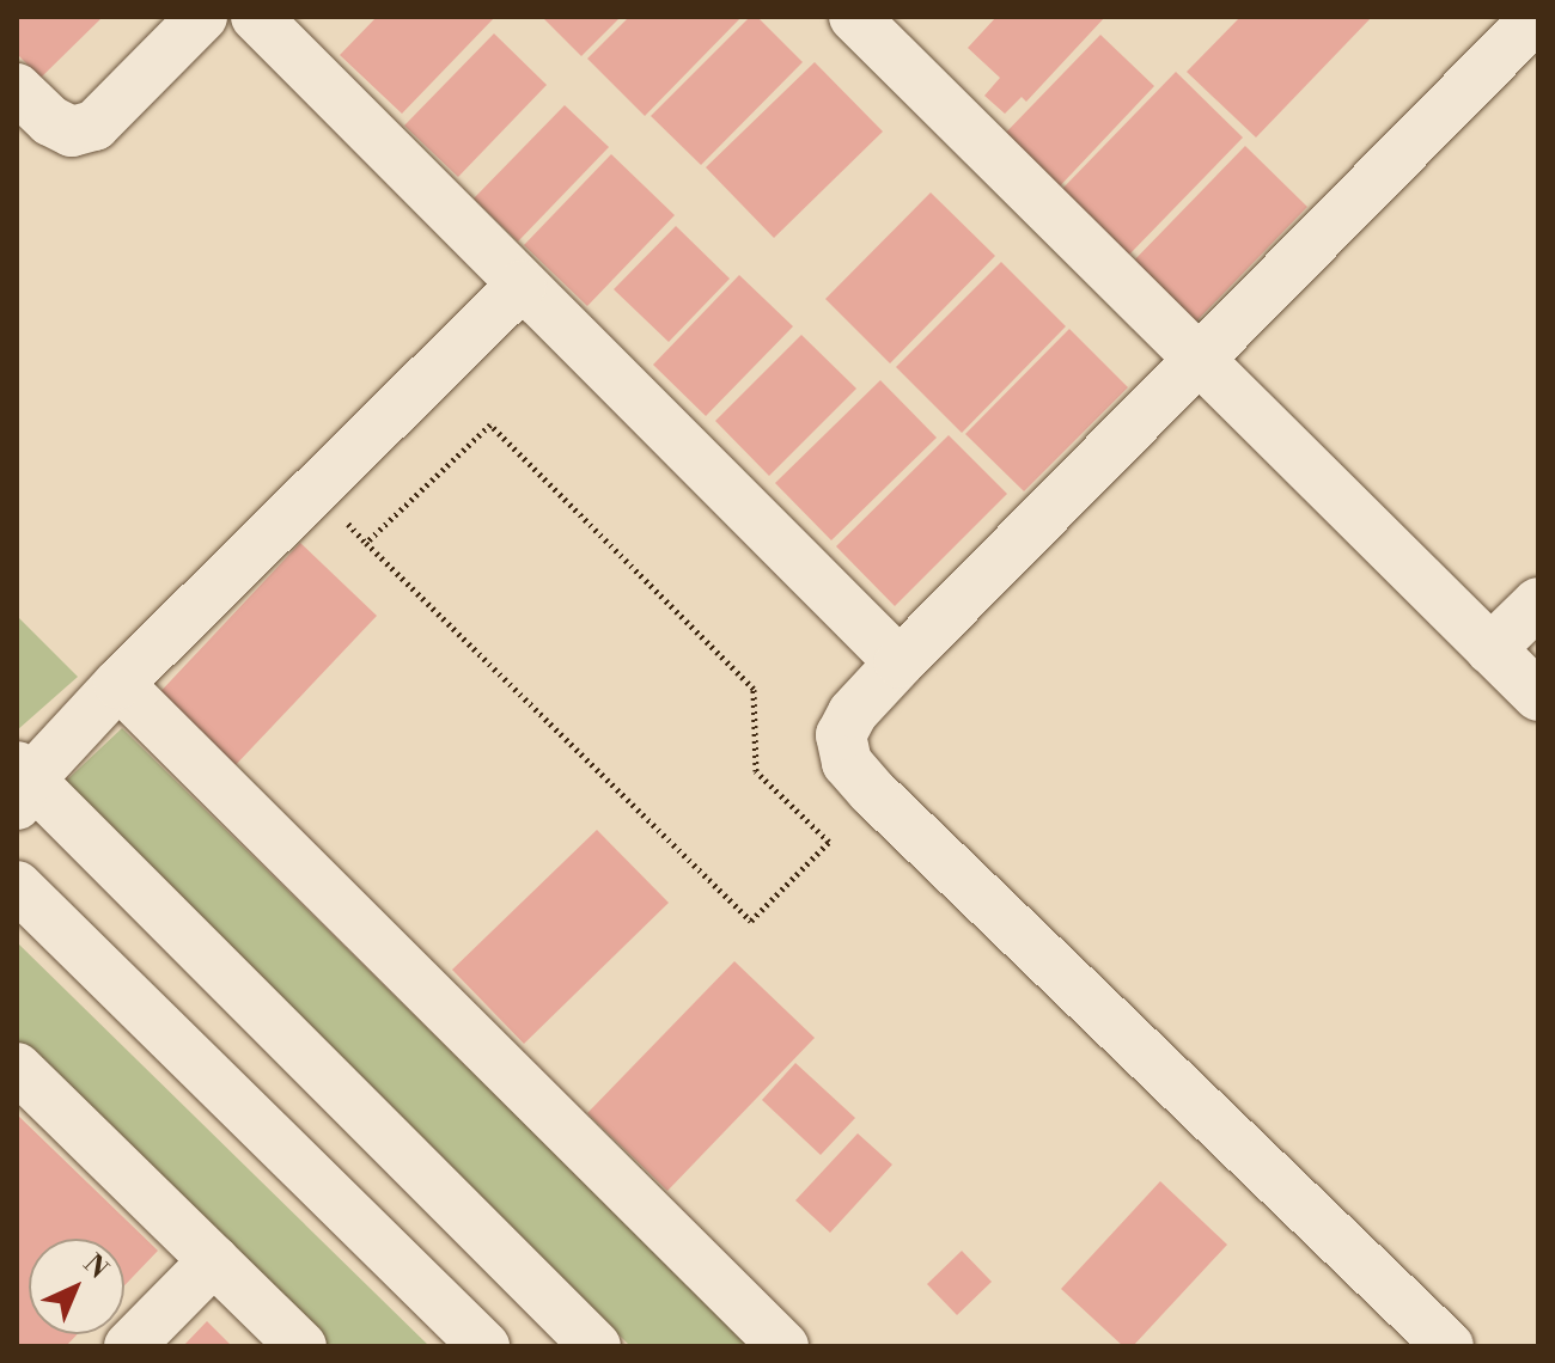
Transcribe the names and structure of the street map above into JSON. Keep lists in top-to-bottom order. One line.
{"north":"top right"}
